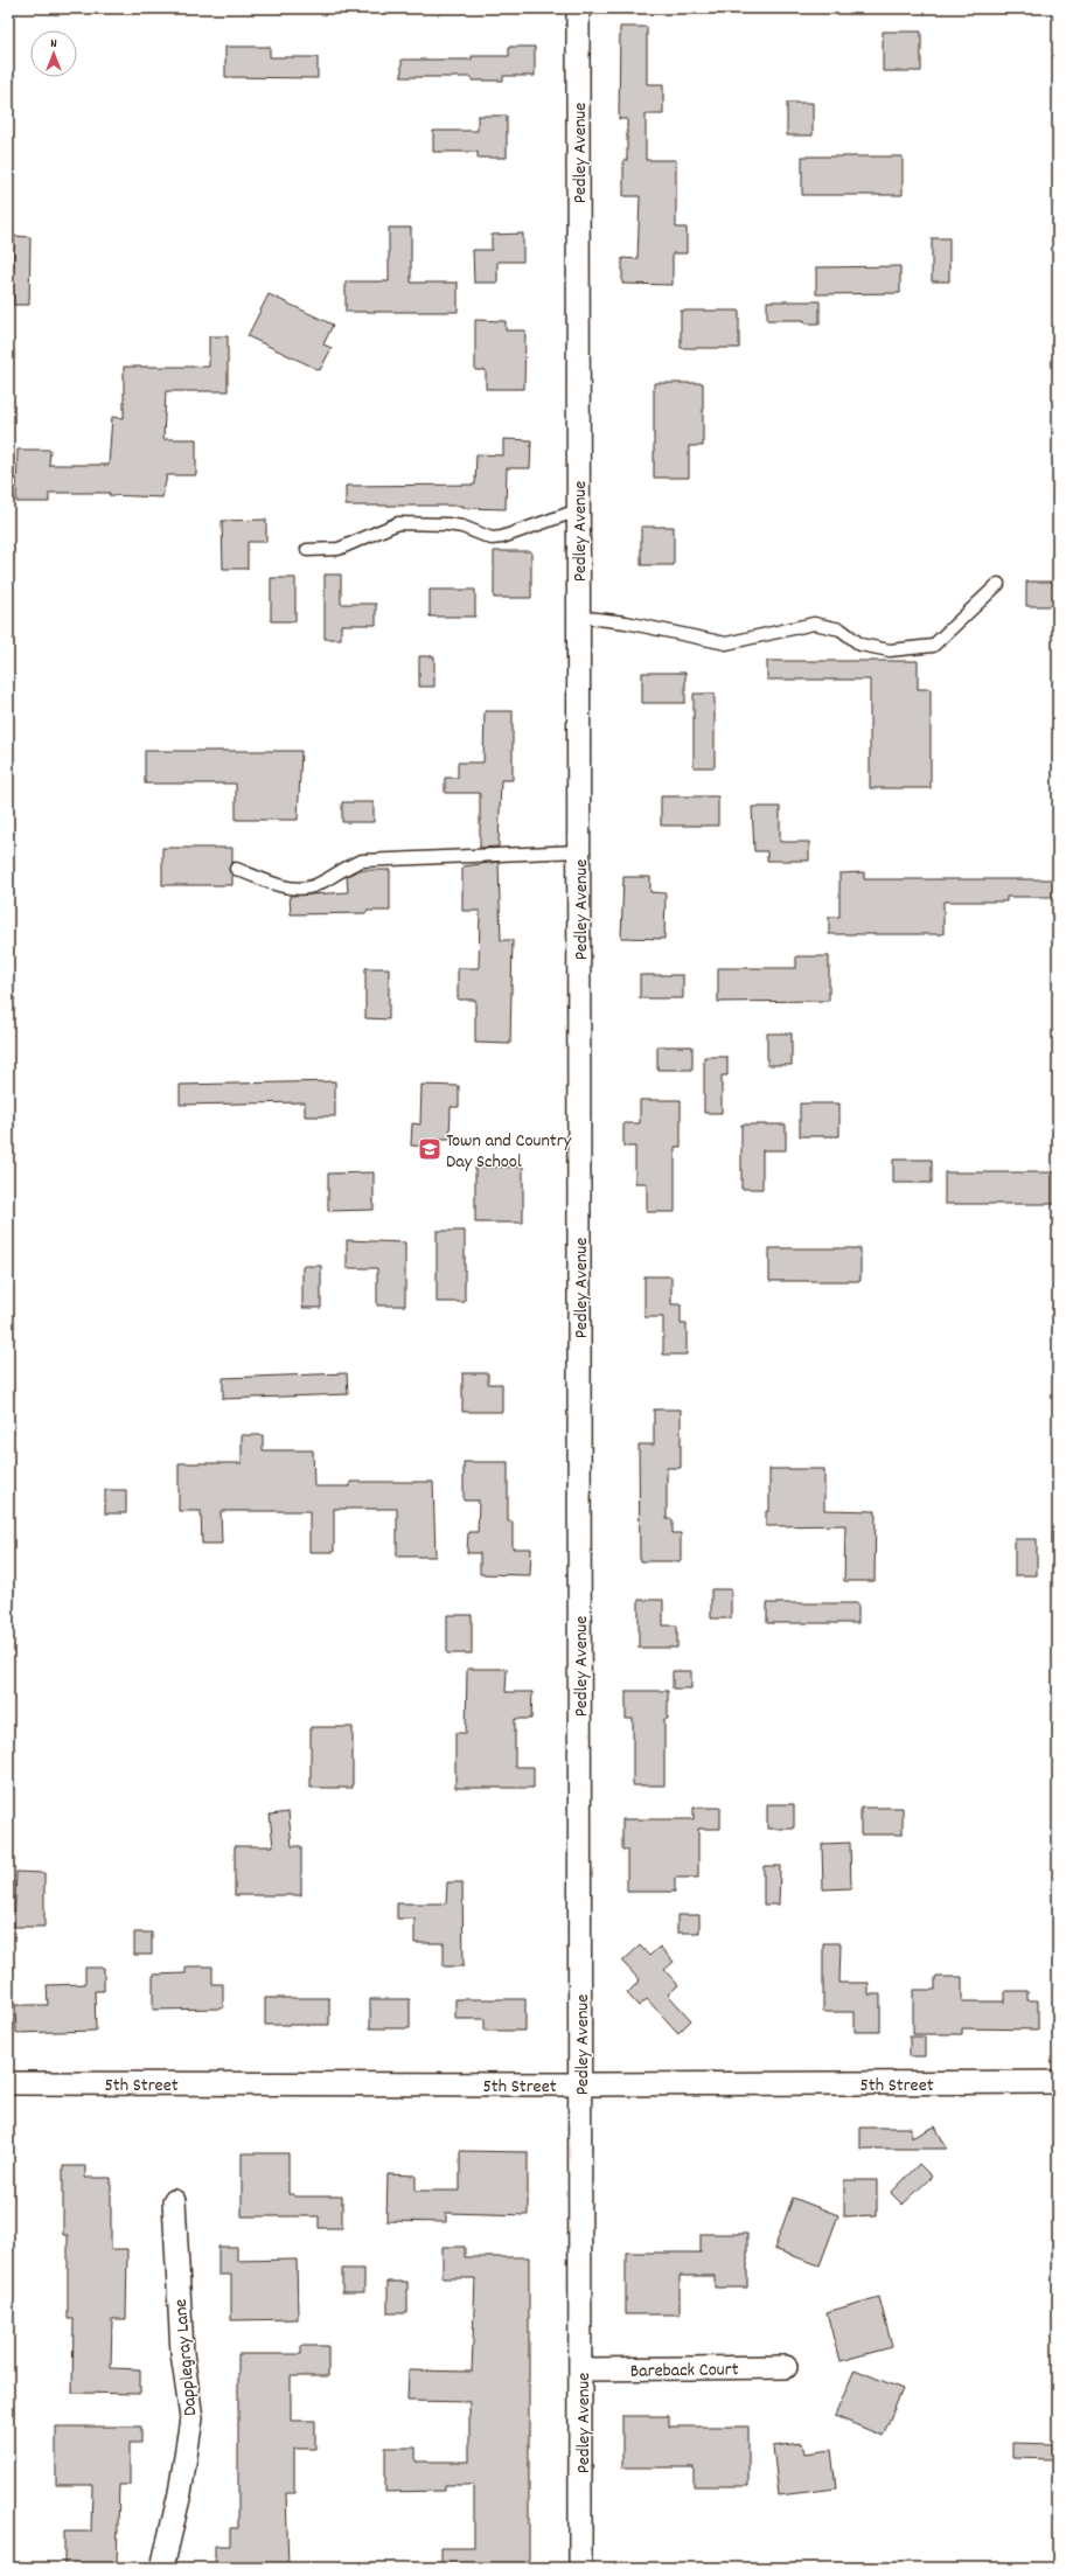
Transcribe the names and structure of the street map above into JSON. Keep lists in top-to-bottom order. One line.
{"streets":{"street":["Pedley Avenue","5th Street","Dapplegray Lane","Bareback Court"]},"crossings":[["Pedley Avenue","5th Street"],["Pedley Avenue","Bareback Court"]],"places":{"school or university":["Town and Country Day School"]},"north":"top"}
